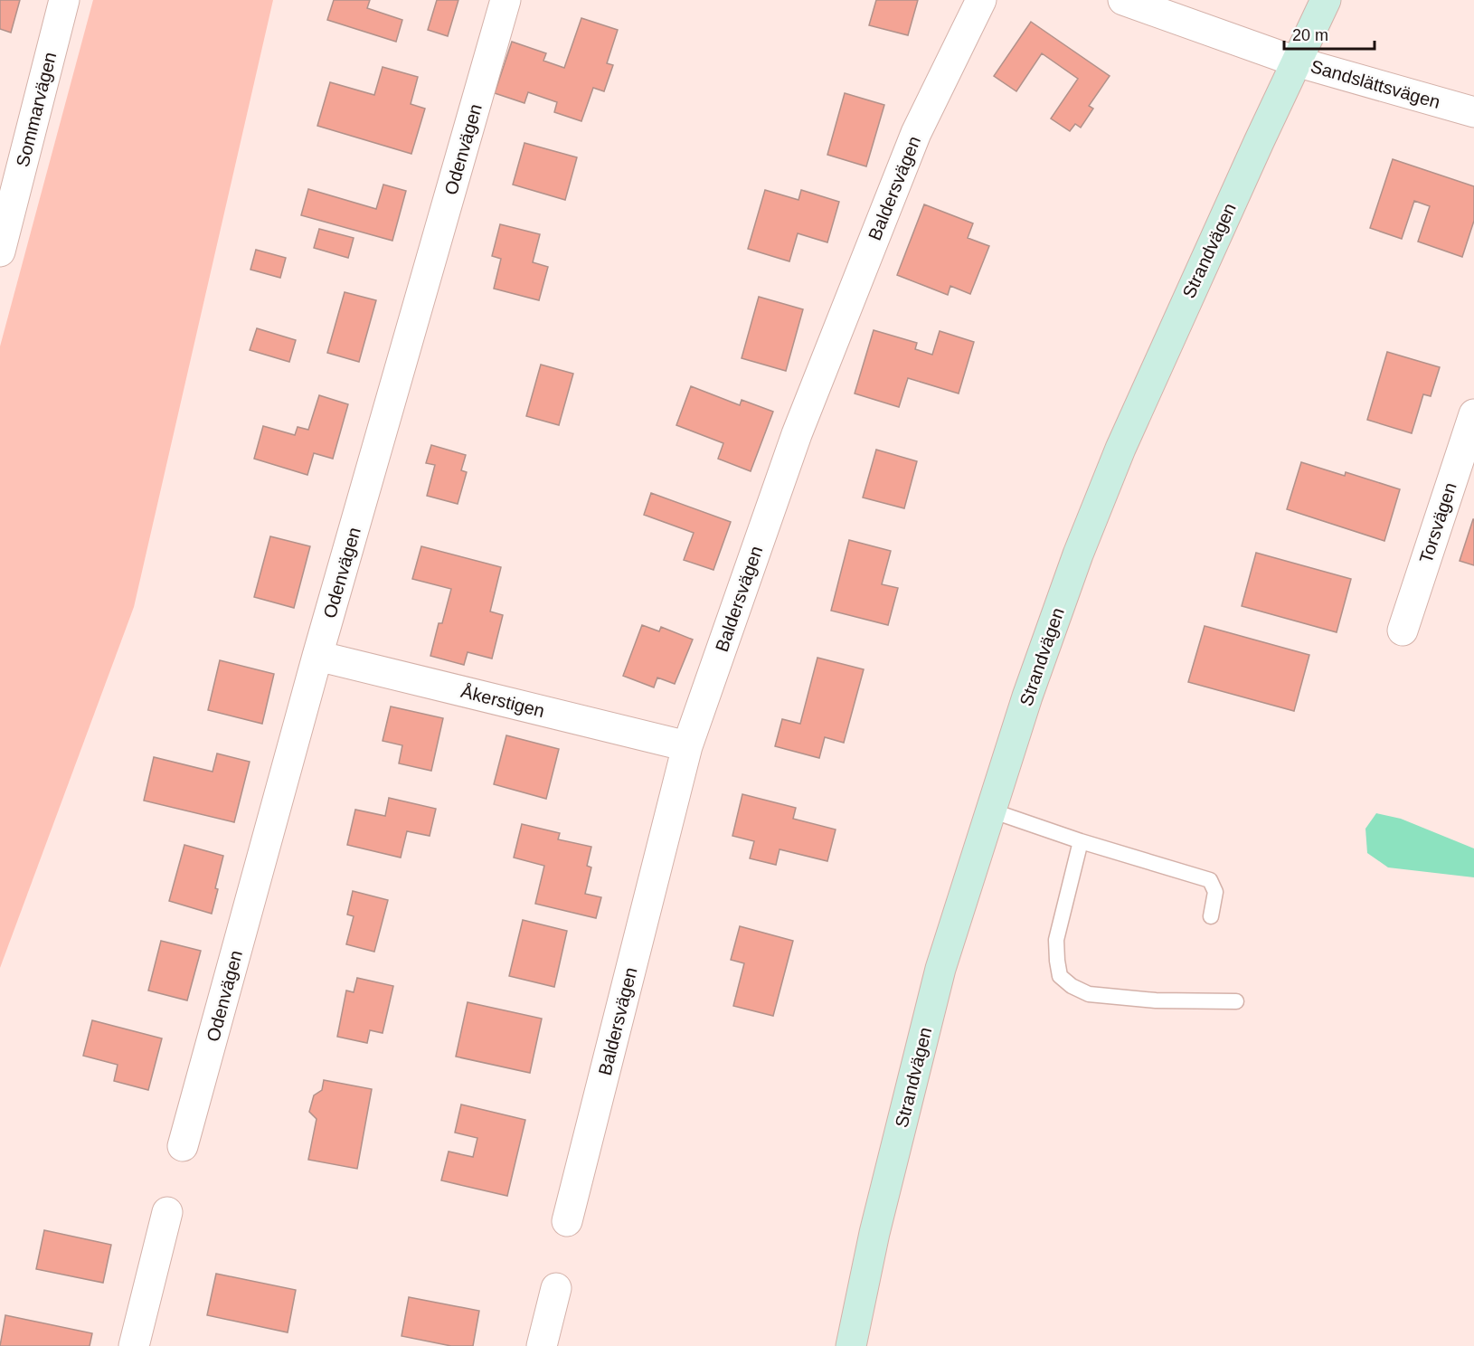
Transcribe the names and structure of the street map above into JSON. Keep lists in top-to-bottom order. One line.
{"streets":{"street":["Sandslättsvägen","Sommarvägen","Odenvägen","Baldersvägen","Strandvägen","Torsvägen","Åkerstigen"]},"crossings":[["Sandslättsvägen","Strandvägen"],["Odenvägen","Åkerstigen"],["Baldersvägen","Åkerstigen"]],"scale_bar":"20 m"}
